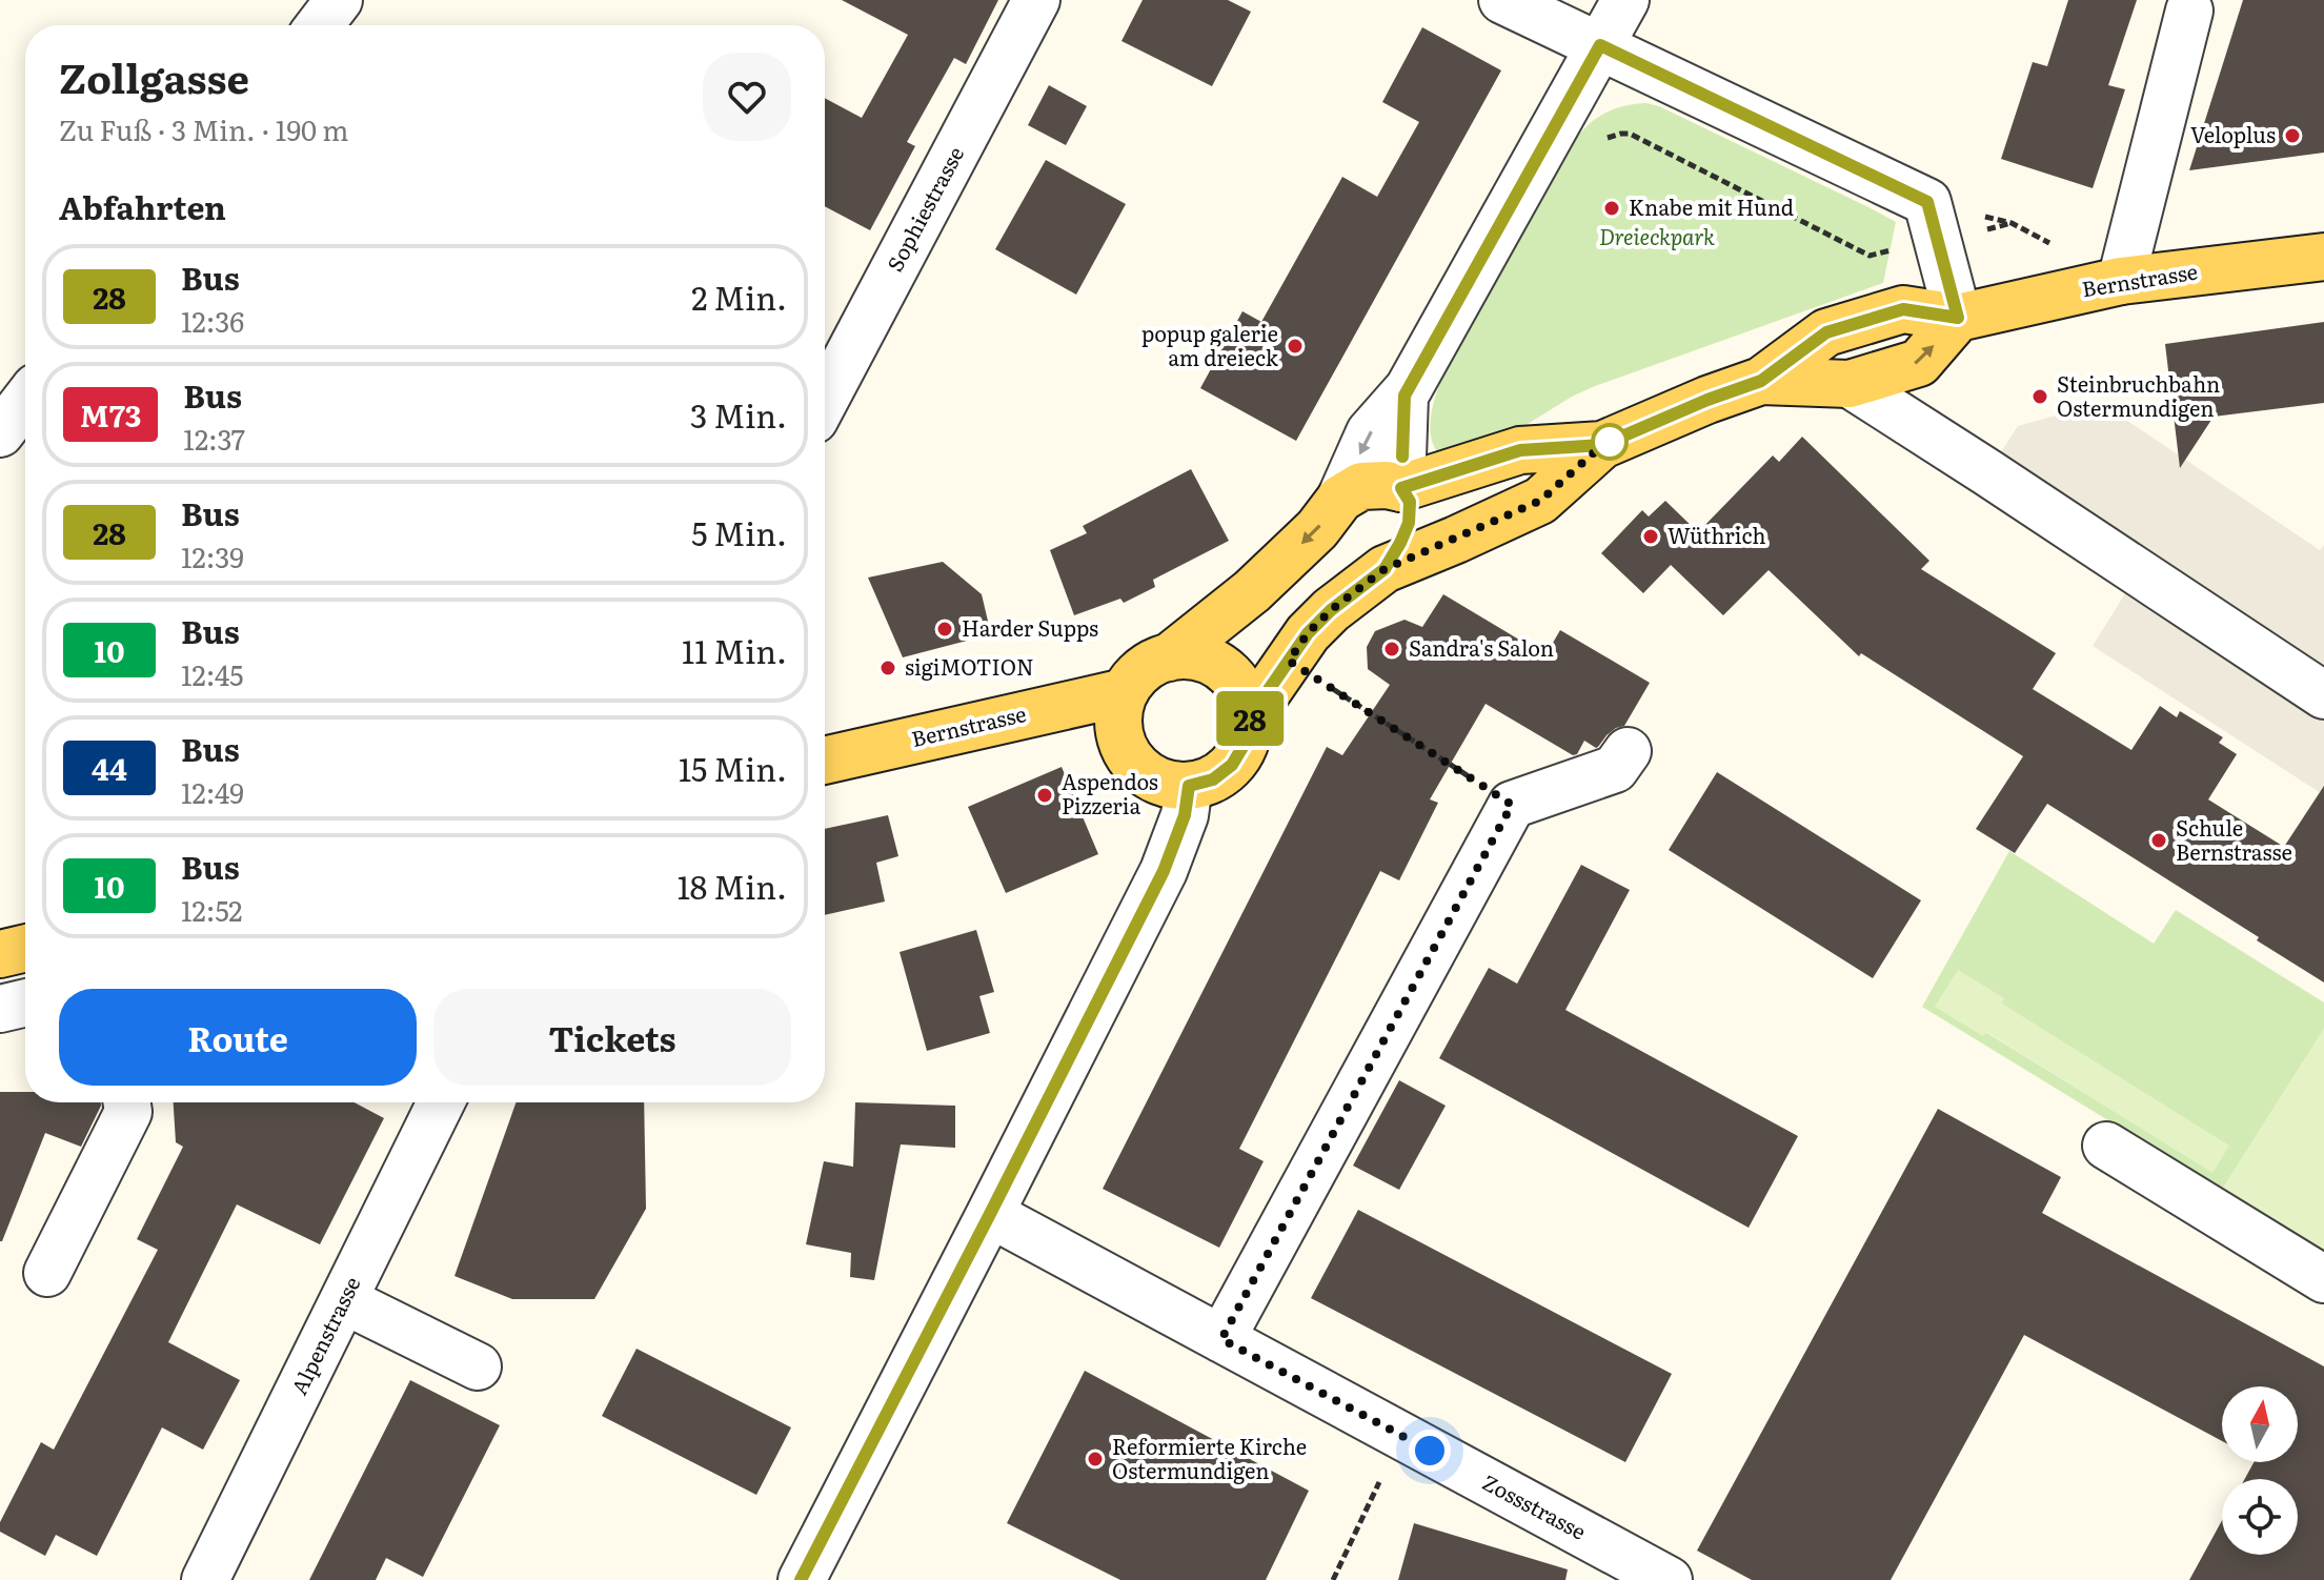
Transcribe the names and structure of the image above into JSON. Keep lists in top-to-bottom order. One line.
{"streets":{"main road":["Bernstrasse"],"street":["Sophiestrasse","Alpenstrasse","Zossstrasse"]},"parks":["Dreieckpark"],"places":["Veloplus","Knabe mit Hund","popup galerie am dreieck","Steinbruchbahn Ostermundigen","Wüthrich","Harder Supps","Sandra's Salon","sigiMOTION","Aspendos Pizzeria","Schule Bernstrasse","Reformierte Kirche Ostermundigen"],"lines":["bus line 28"],"north":"top","page":{"on_map":"28","heading":[["Zollgasse","Zu Fuß · 3 Min. · 190 m"],"Abfahrten"],"list":[{"mark":"28","name":"Bus","note":"12:36","value":"2 Min."},{"mark":"M73","name":"Bus","note":"12:37","value":"3 Min."},{"mark":"28","name":"Bus","note":"12:39","value":"5 Min."},{"mark":"10","name":"Bus","note":"12:45","value":"11 Min."},{"mark":"44","name":"Bus","note":"12:49","value":"15 Min."},{"mark":"10","name":"Bus","note":"12:52","value":"18 Min."}],"buttons":["Route","Tickets"]}}
